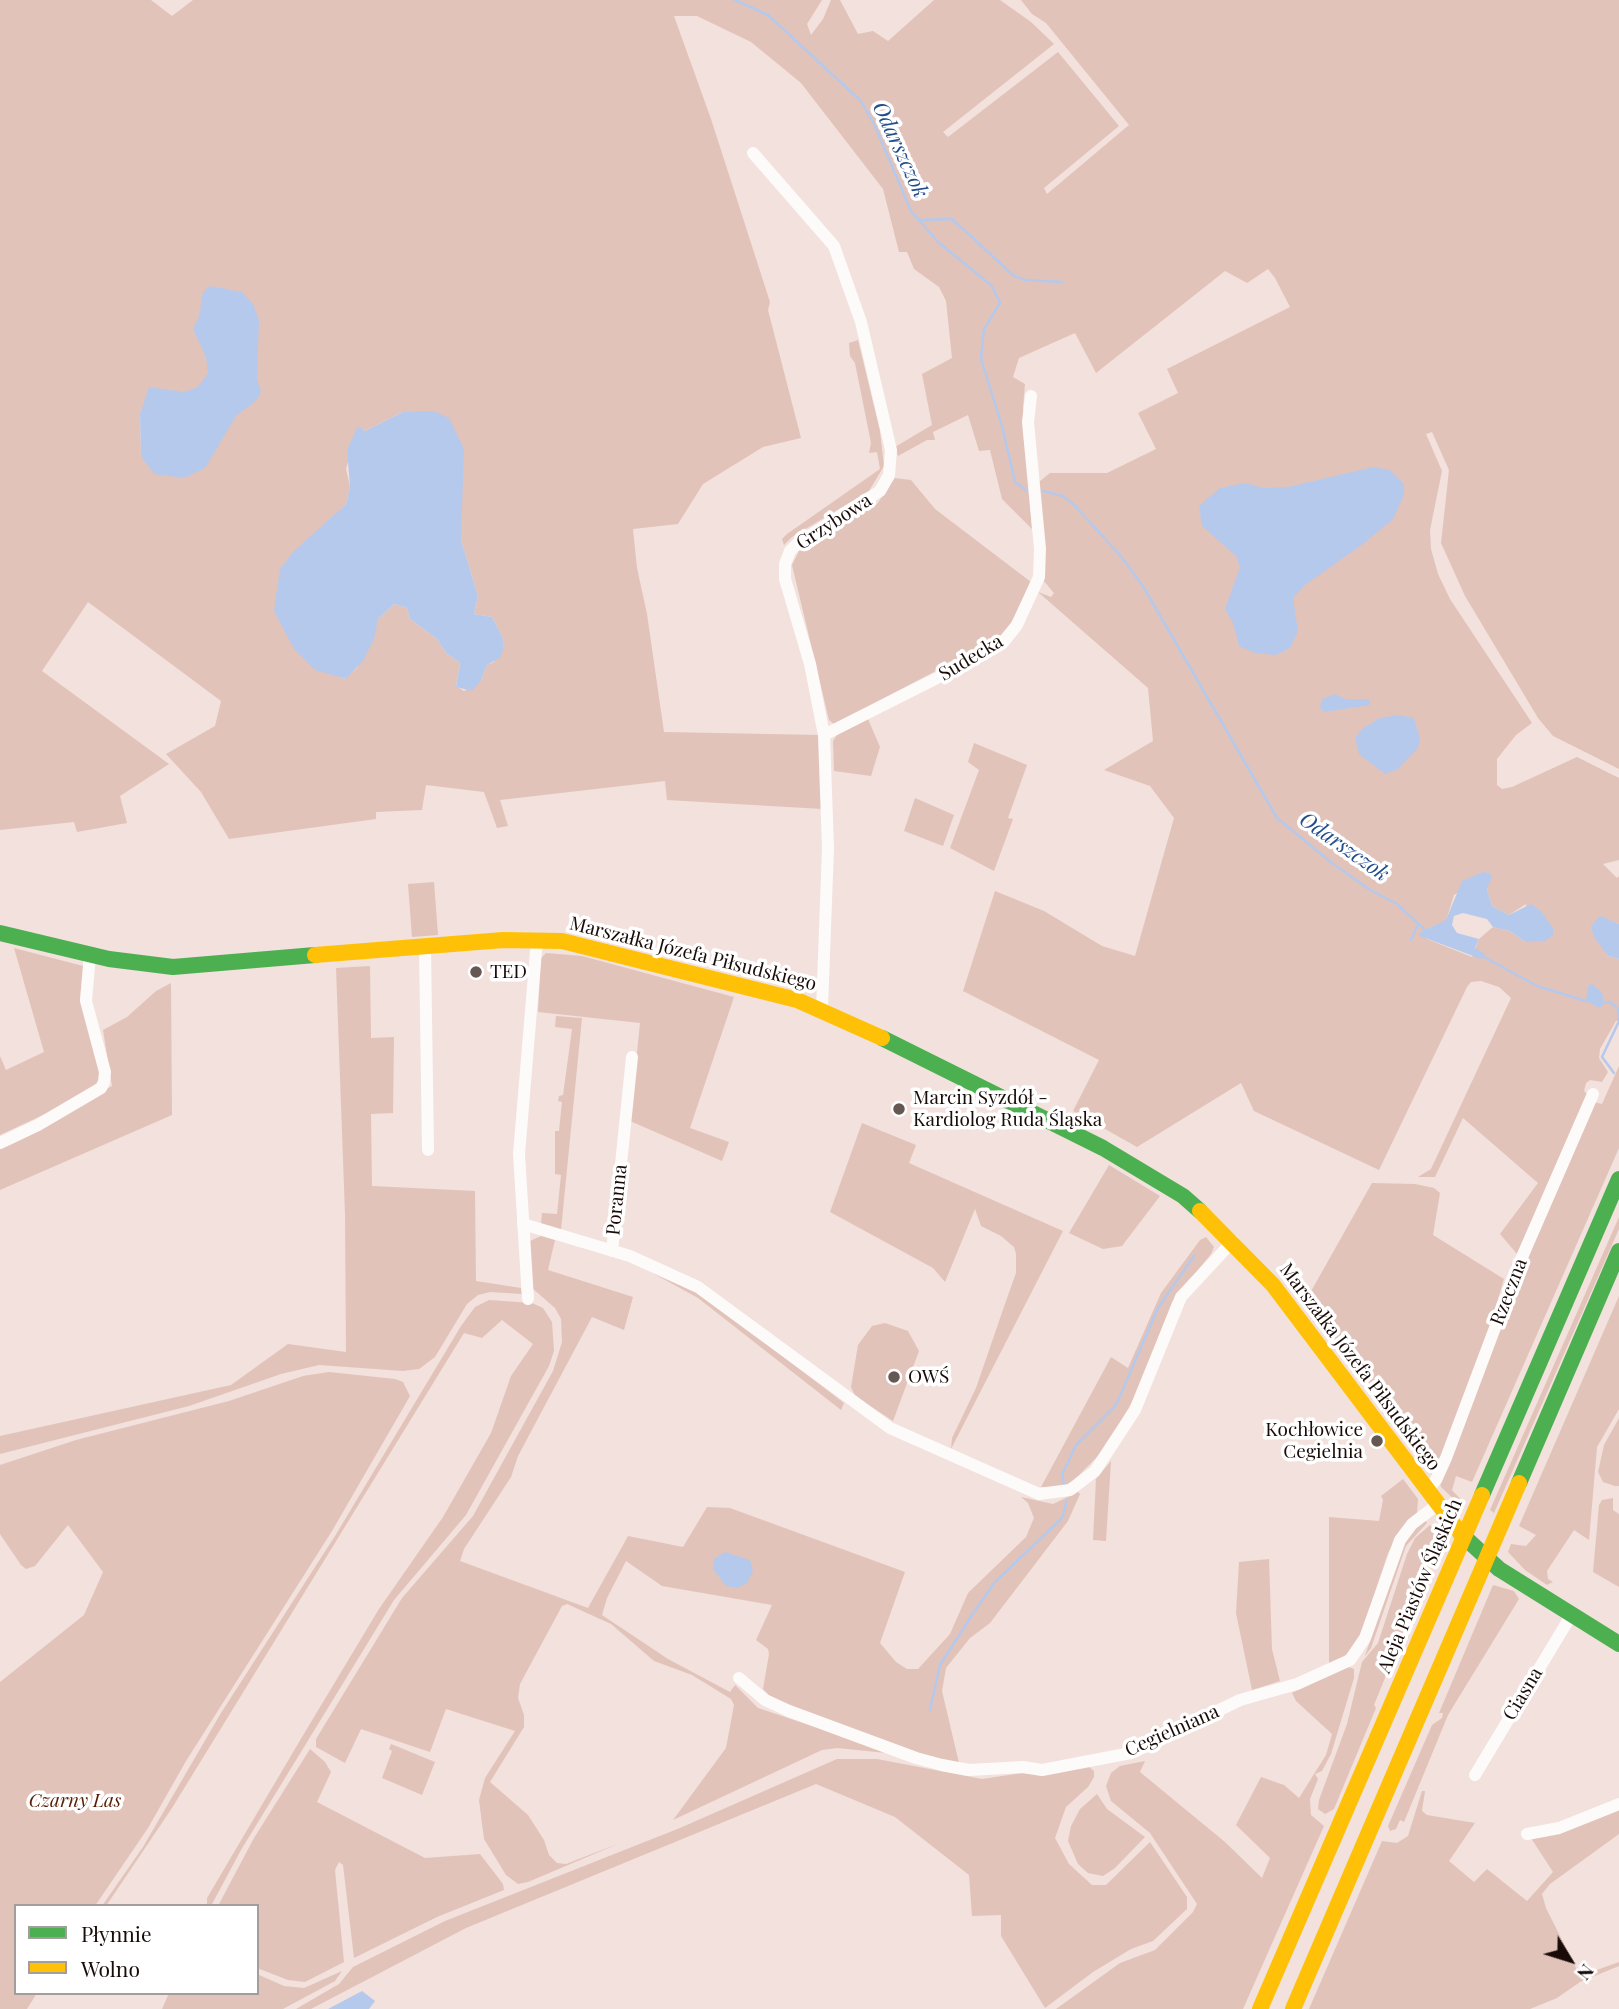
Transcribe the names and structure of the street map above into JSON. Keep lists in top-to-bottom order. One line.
{"streets":{"main road":["Marszałka Józefa Piłsudskiego","Aleja Piastów Śląskich"],"street":["Grzybowa","Sudecka","Poranna","Rzeczna","Ciasna","Cegielniana"]},"crossings":[["Grzybowa","Sudecka"],["Grzybowa","Marszałka Józefa Piłsudskiego"],["Marszałka Józefa Piłsudskiego","Rzeczna"],["Marszałka Józefa Piłsudskiego","Ciasna"],["Marszałka Józefa Piłsudskiego","Cegielniana"]],"water":["Odarszczok"],"parks":["Czarny Las"],"places":["TED","Marcin Syzdół - Kardiolog Ruda Śląska","OWŚ","Kochłowice Cegielnia"],"legend":["Płynnie","Wolno"],"north":"bottom right"}
